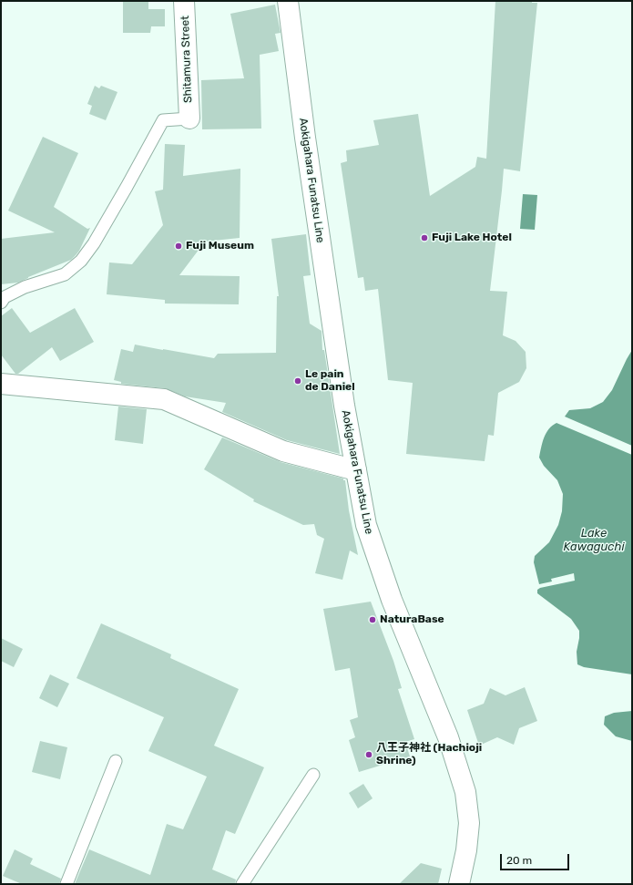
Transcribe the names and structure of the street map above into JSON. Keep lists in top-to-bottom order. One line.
{"streets":{"main road":["Shitamura Street","Aokigahara Funatsu Line"]},"water":["Lake Kawaguchi"],"places":["Fuji Lake Hotel","Fuji Museum","Le pain de Daniel","NaturaBase","八王子神社 (Hachioji Shrine)"],"scale_bar":"20 m"}
